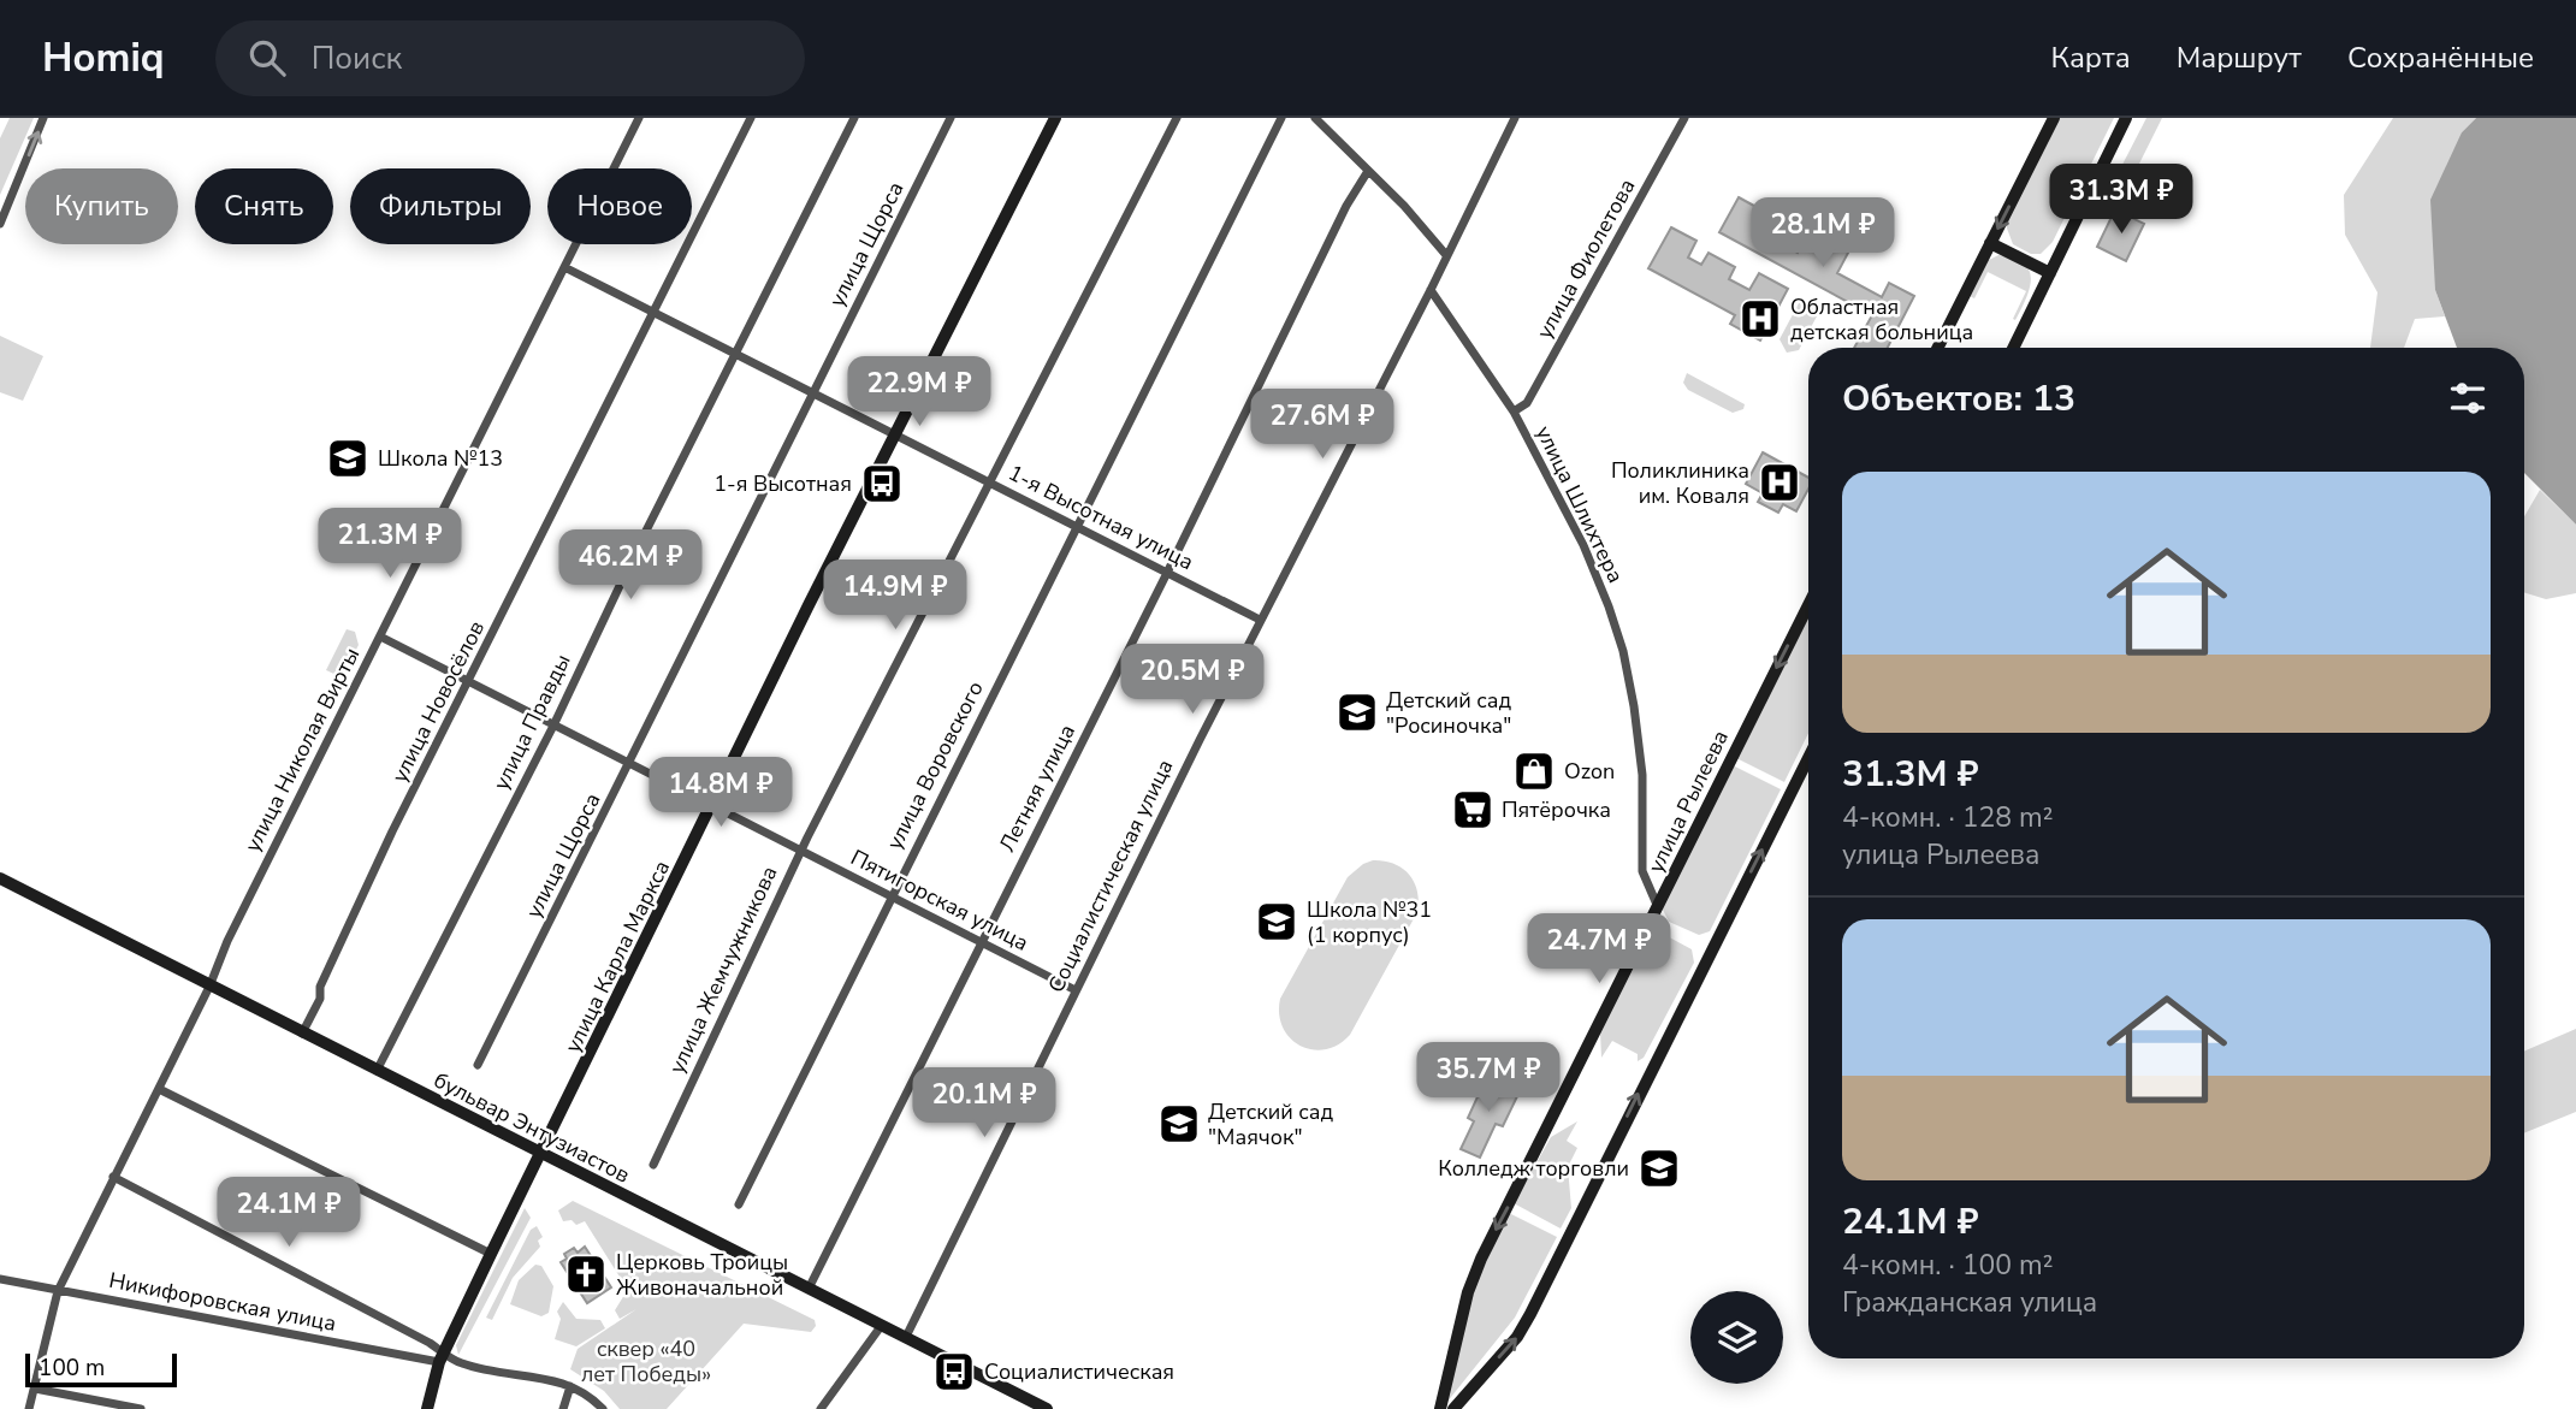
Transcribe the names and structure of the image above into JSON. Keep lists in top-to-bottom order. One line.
{"streets":{"main road":["улица Рылеева","улица Карла Маркса","бульвар Энтузиастов"],"street":["улица Щорса","улица Фиолетова","улица Шлихтера","1-я Высотная улица","улица Новосёлов","улица Правды","улица Николая Вирты","улица Воровского","Летняя улица","Социалистическая улица","Пятигорская улица","улица Жемчужникова","Никифоровская улица"]},"crossings":[["улица Щорса","1-я Высотная улица"],["улица Щорса","Пятигорская улица"],["улица Фиолетова","улица Шлихтера"],["улица Шлихтера","улица Рылеева"],["улица Шлихтера","Социалистическая улица"],["1-я Высотная улица","улица Новосёлов"],["1-я Высотная улица","улица Правды"],["1-я Высотная улица","улица Николая Вирты"],["1-я Высотная улица","улица Воровского"],["1-я Высотная улица","Летняя улица"],["1-я Высотная улица","Социалистическая улица"],["1-я Высотная улица","улица Карла Маркса"],["1-я Высотная улица","улица Жемчужникова"],["улица Новосёлов","Пятигорская улица"],["улица Новосёлов","бульвар Энтузиастов"],["улица Правды","Пятигорская улица"],["улица Правды","бульвар Энтузиастов"],["улица Николая Вирты","Пятигорская улица"],["улица Николая Вирты","бульвар Энтузиастов"],["улица Николая Вирты","Никифоровская улица"],["улица Воровского","Пятигорская улица"],["Летняя улица","Пятигорская улица"],["Летняя улица","бульвар Энтузиастов"],["Социалистическая улица","Пятигорская улица"],["Социалистическая улица","бульвар Энтузиастов"],["Пятигорская улица","улица Карла Маркса"],["Пятигорская улица","улица Жемчужникова"],["улица Карла Маркса","бульвар Энтузиастов"],["улица Карла Маркса","Никифоровская улица"]],"parks":["cквер «40 лет Победы»"],"places":{"hospital":["Областная детская больница","Поликлиника им. Коваля"],"school or university":["Школа №13","Детский сад \"Росиночка\"","Школа №31 (1 корпус)","Детский сад \"Маячок\"","Колледж торговли"],"bus stop":["1-я Высотная","Социалистическая"],"shop":["Ozon"],"supermarket":["Пятёрочка"],"church":["Церковь Троицы Живоначальной"]},"scale_bar":"100 m","page":{"header":"Homiq","search":"Поиск","nav":["Карта","Маршрут","Сохранённые"],"price":["31.3M ₽","28.1M ₽","22.9M ₽","27.6M ₽","21.3M ₽","46.2M ₽","14.9M ₽","20.5M ₽","14.8M ₽","24.7M ₽","35.7M ₽","20.1M ₽","24.1M ₽"],"chip":["Купить","Снять","Фильтры","Новое"],"heading":"Объектов: 13","list":[{"name":"31.3M ₽","note":"4-комн. · 128 m² · улица Рылеева"},{"name":"24.1M ₽","note":"4-комн. · 100 m² · Гражданская улица"}],"scale":"100 m"}}
